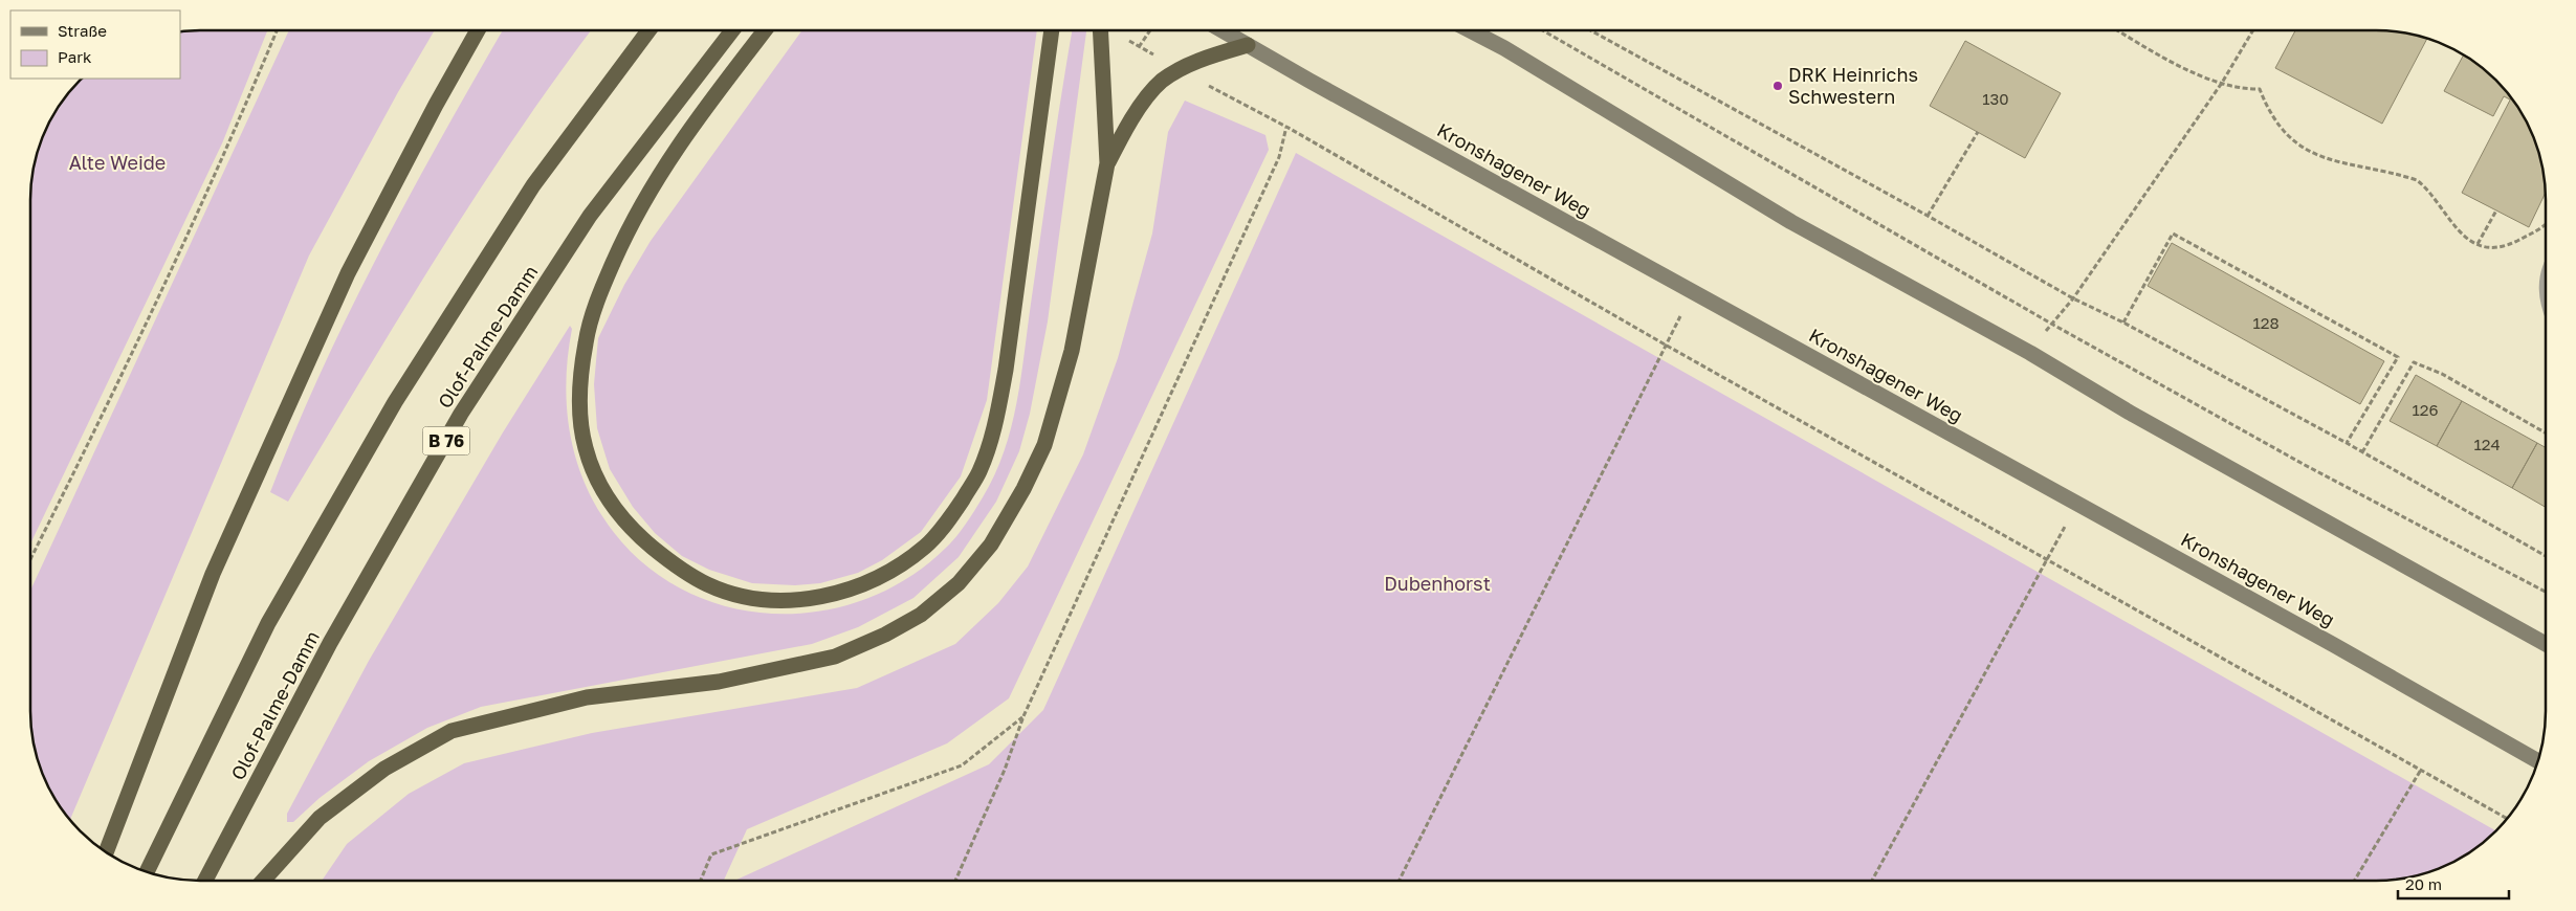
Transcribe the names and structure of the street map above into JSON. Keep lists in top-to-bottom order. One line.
{"streets":{"highway":["Olof-Palme-Damm","B 76"],"main road":["Kronshagener Weg"]},"parks":["Alte Weide","Dubenhorst"],"places":["DRK Heinrichs Schwestern"],"house_numbers":["130","128","126","124"],"legend":["Straße","Park"],"scale_bar":"20 m"}
